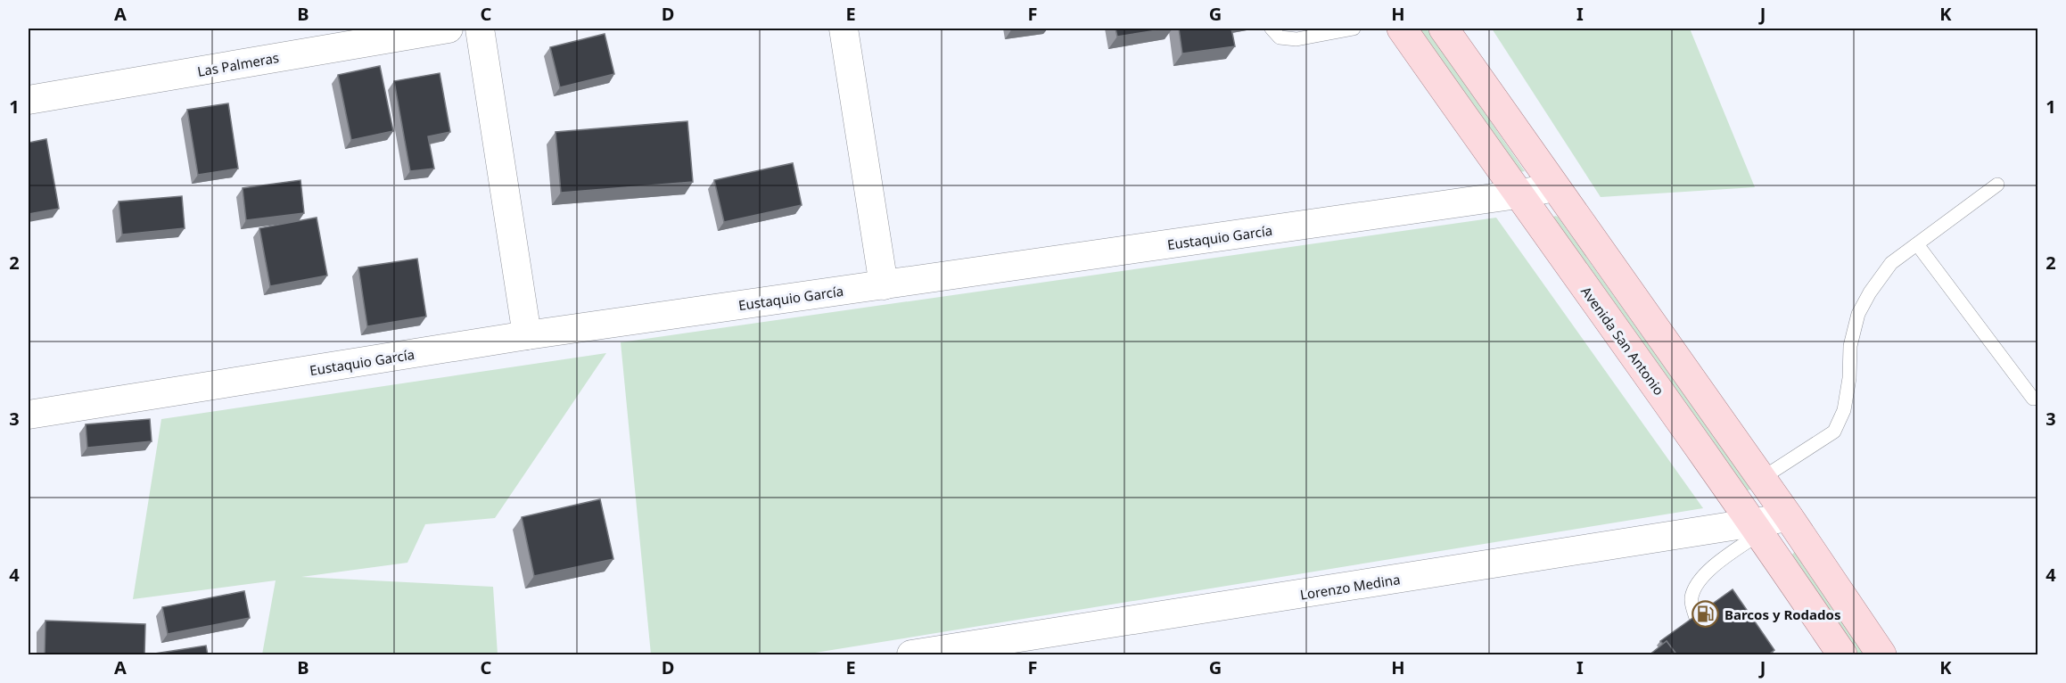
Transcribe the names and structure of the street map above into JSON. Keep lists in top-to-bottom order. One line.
{"streets":{"main road":["Avenida San Antonio"],"street":["Las Palmeras","Eustaquio García","Lorenzo Medina"]},"crossings":[["Eustaquio García","Avenida San Antonio"],["Avenida San Antonio","Lorenzo Medina"]],"places":{"fuel station":["Barcos y Rodados"]},"grid":{"columns":["A","B","C","D","E","F","G","H","I","J","K"],"rows":["1","2","3","4"]}}
